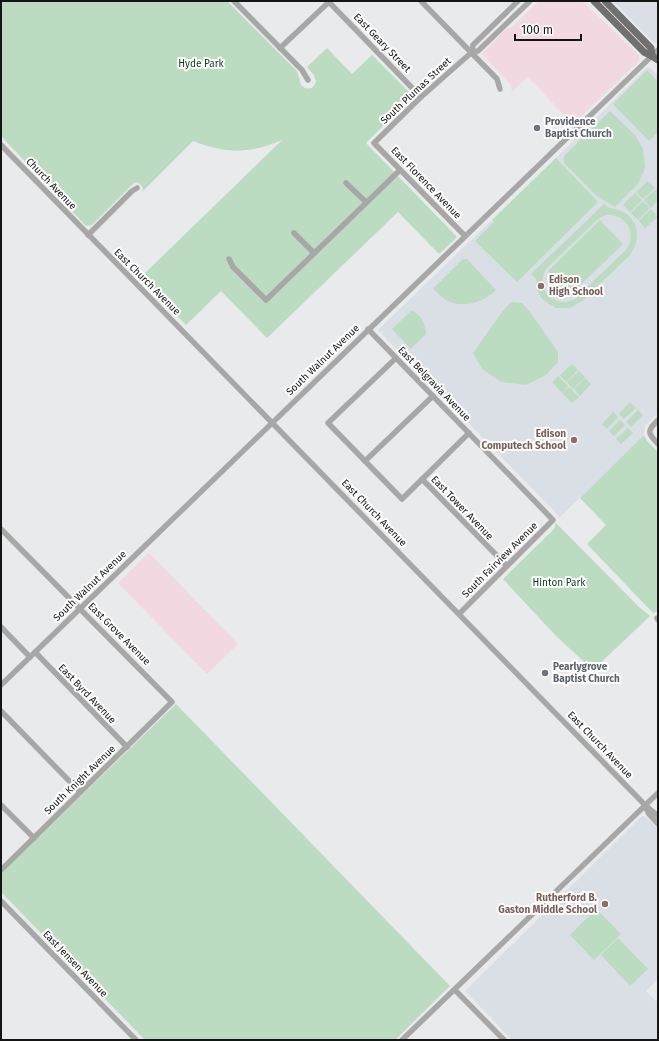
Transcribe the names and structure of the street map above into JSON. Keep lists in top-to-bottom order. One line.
{"streets":{"street":["East Geary Street","South Plumas Street","East Florence Avenue","Church Avenue","East Church Avenue","South Walnut Avenue","East Belgravia Avenue","East Tower Avenue","South Fairview Avenue","East Grove Avenue","East Byrd Avenue","South Knight Avenue","East Jensen Avenue"]},"crossings":[["East Geary Street","South Plumas Street"],["South Plumas Street","East Florence Avenue"],["East Florence Avenue","South Walnut Avenue"],["Church Avenue","East Church Avenue"],["East Church Avenue","South Walnut Avenue"],["East Church Avenue","South Fairview Avenue"],["South Walnut Avenue","East Belgravia Avenue"],["South Walnut Avenue","East Grove Avenue"],["South Walnut Avenue","East Byrd Avenue"],["East Belgravia Avenue","South Fairview Avenue"],["East Tower Avenue","South Fairview Avenue"],["East Grove Avenue","South Knight Avenue"],["East Byrd Avenue","South Knight Avenue"]],"parks":["Hyde Park","Hinton Park"],"places":["Providence Baptist Church","Edison High School","Edison Computech School","Pearlygrove Baptist Church","Rutherford B. Gaston Middle School"],"scale_bar":"100 m"}
